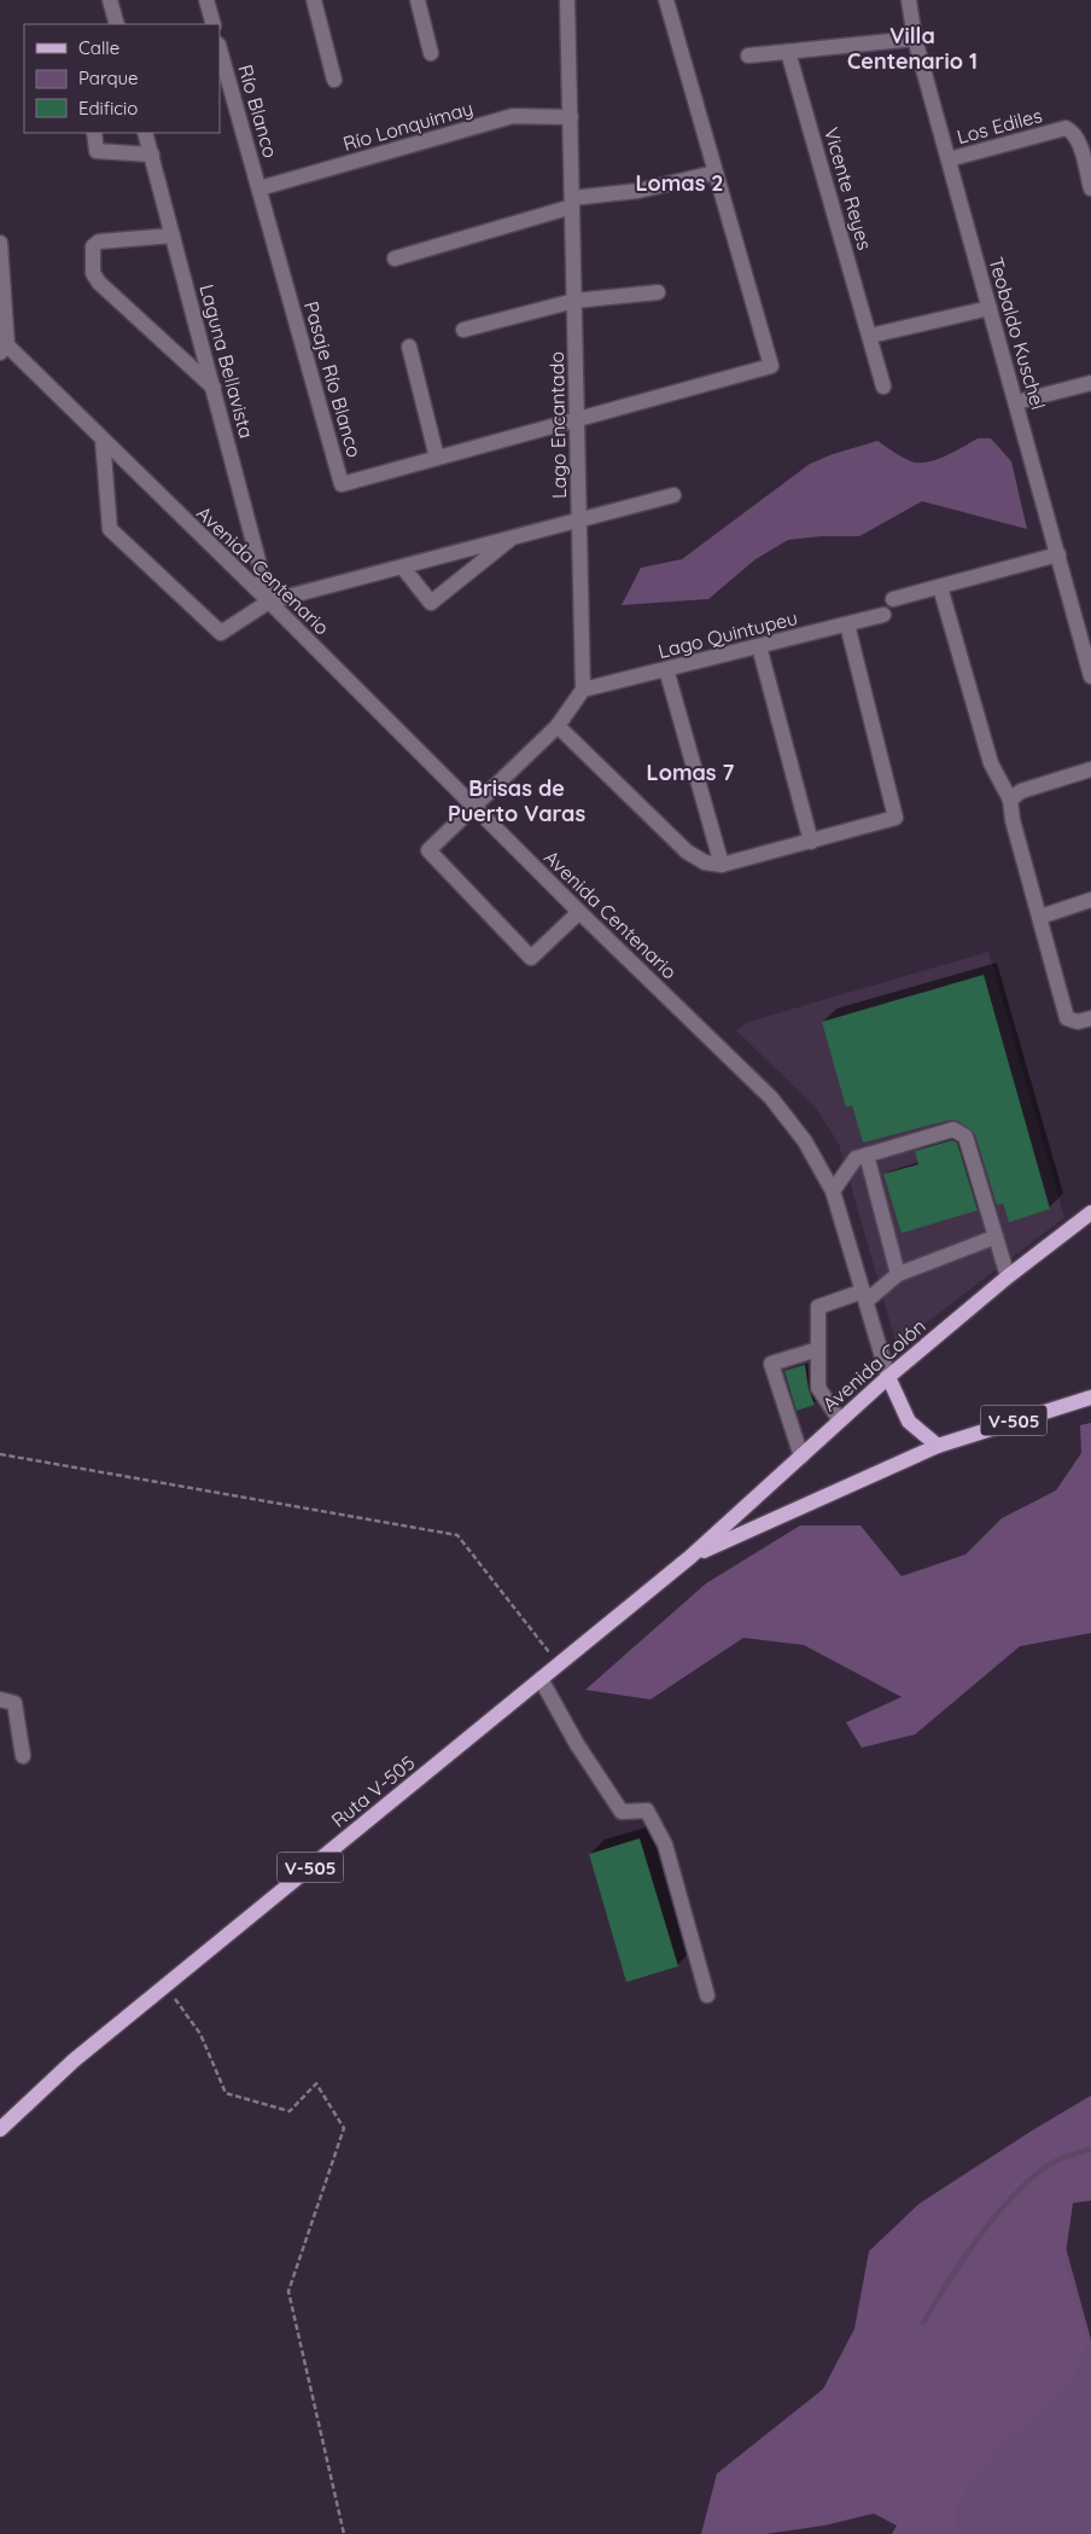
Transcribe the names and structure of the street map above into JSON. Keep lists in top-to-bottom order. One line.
{"streets":{"main road":["Avenida Colón","V-505","Ruta V-505"],"street":["Río Blanco","Río Lonquimay","Los Ediles","Vicente Reyes","Teobaldo Kuschel","Laguna Bellavista","Pasaje Río Blanco","Lago Encantado","Avenida Centenario","Lago Quintupeu"]},"crossings":[["Río Blanco","Río Lonquimay"],["Río Blanco","Pasaje Río Blanco"],["Río Lonquimay","Pasaje Río Blanco"],["Río Lonquimay","Lago Encantado"],["Los Ediles","Teobaldo Kuschel"],["Laguna Bellavista","Avenida Centenario"],["Lago Encantado","Lago Quintupeu"],["Avenida Centenario","Avenida Colón"],["Avenida Colón","Ruta V-505"]],"districts":["Villa Centenario 1","Lomas 2","Lomas 7","Brisas de Puerto Varas"],"legend":["Calle","Parque","Edificio"]}
